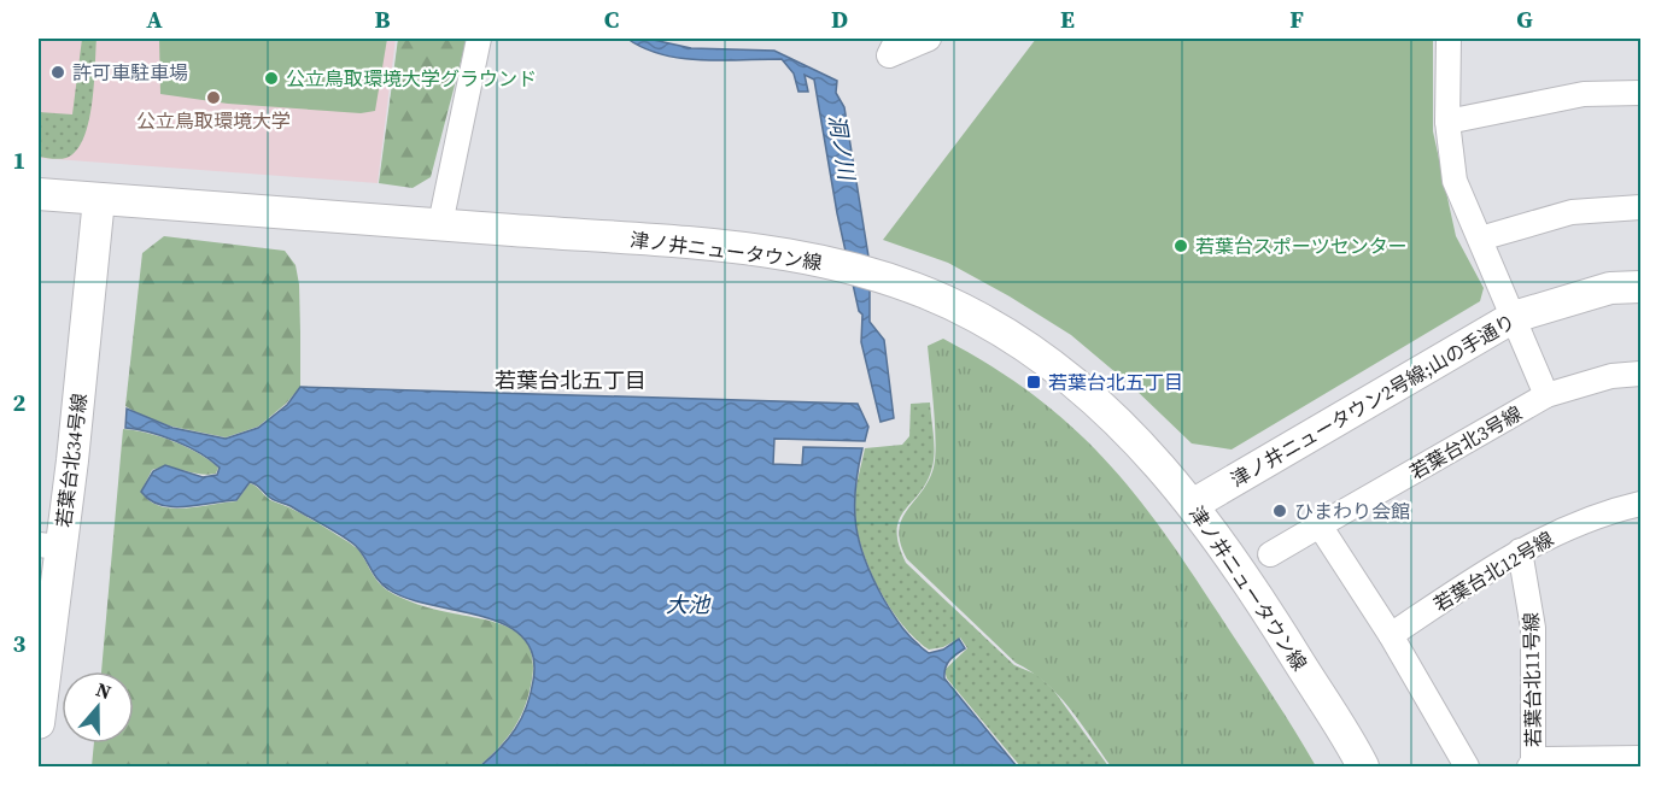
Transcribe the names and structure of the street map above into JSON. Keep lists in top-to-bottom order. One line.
{"streets":{"street":["津ノ井ニュータウン線","津ノ井ニュータウン2号線;山の手通り","若葉台北3号線","若葉台北34号線","若葉台北12号線","若葉台北11号線"]},"crossings":[["津ノ井ニュータウン線","津ノ井ニュータウン2号線;山の手通り"],["津ノ井ニュータウン線","若葉台北34号線"],["若葉台北12号線","若葉台北11号線"]],"districts":["若葉台北五丁目"],"water":["洞ノ川","大池"],"places":{"other":["許可車駐車場","公立鳥取環境大学グラウンド","公立鳥取環境大学","若葉台スポーツセンター","ひまわり会館"],"transit":["若葉台北五丁目"]},"north":"top","grid":{"columns":["A","B","C","D","E","F","G"],"rows":["1","2","3"]}}
